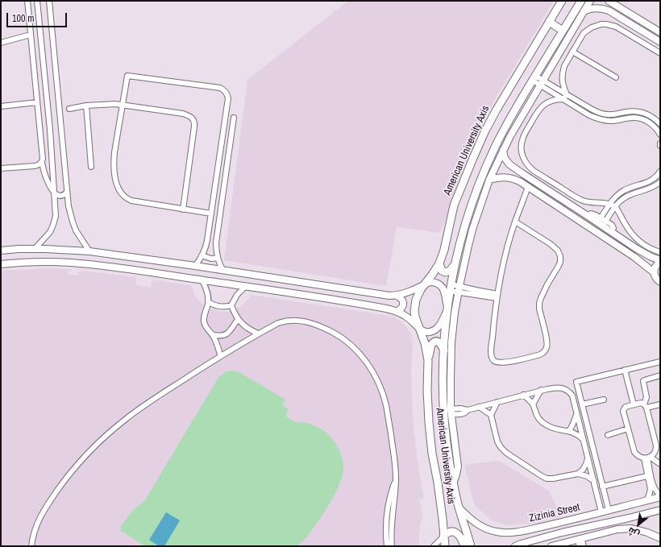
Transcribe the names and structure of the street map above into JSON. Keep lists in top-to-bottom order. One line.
{"streets":{"main road":["American University Axis","Zizinia Street"]},"crossings":[["American University Axis","Zizinia Street"]],"scale_bar":"100 m","north":"bottom left"}
